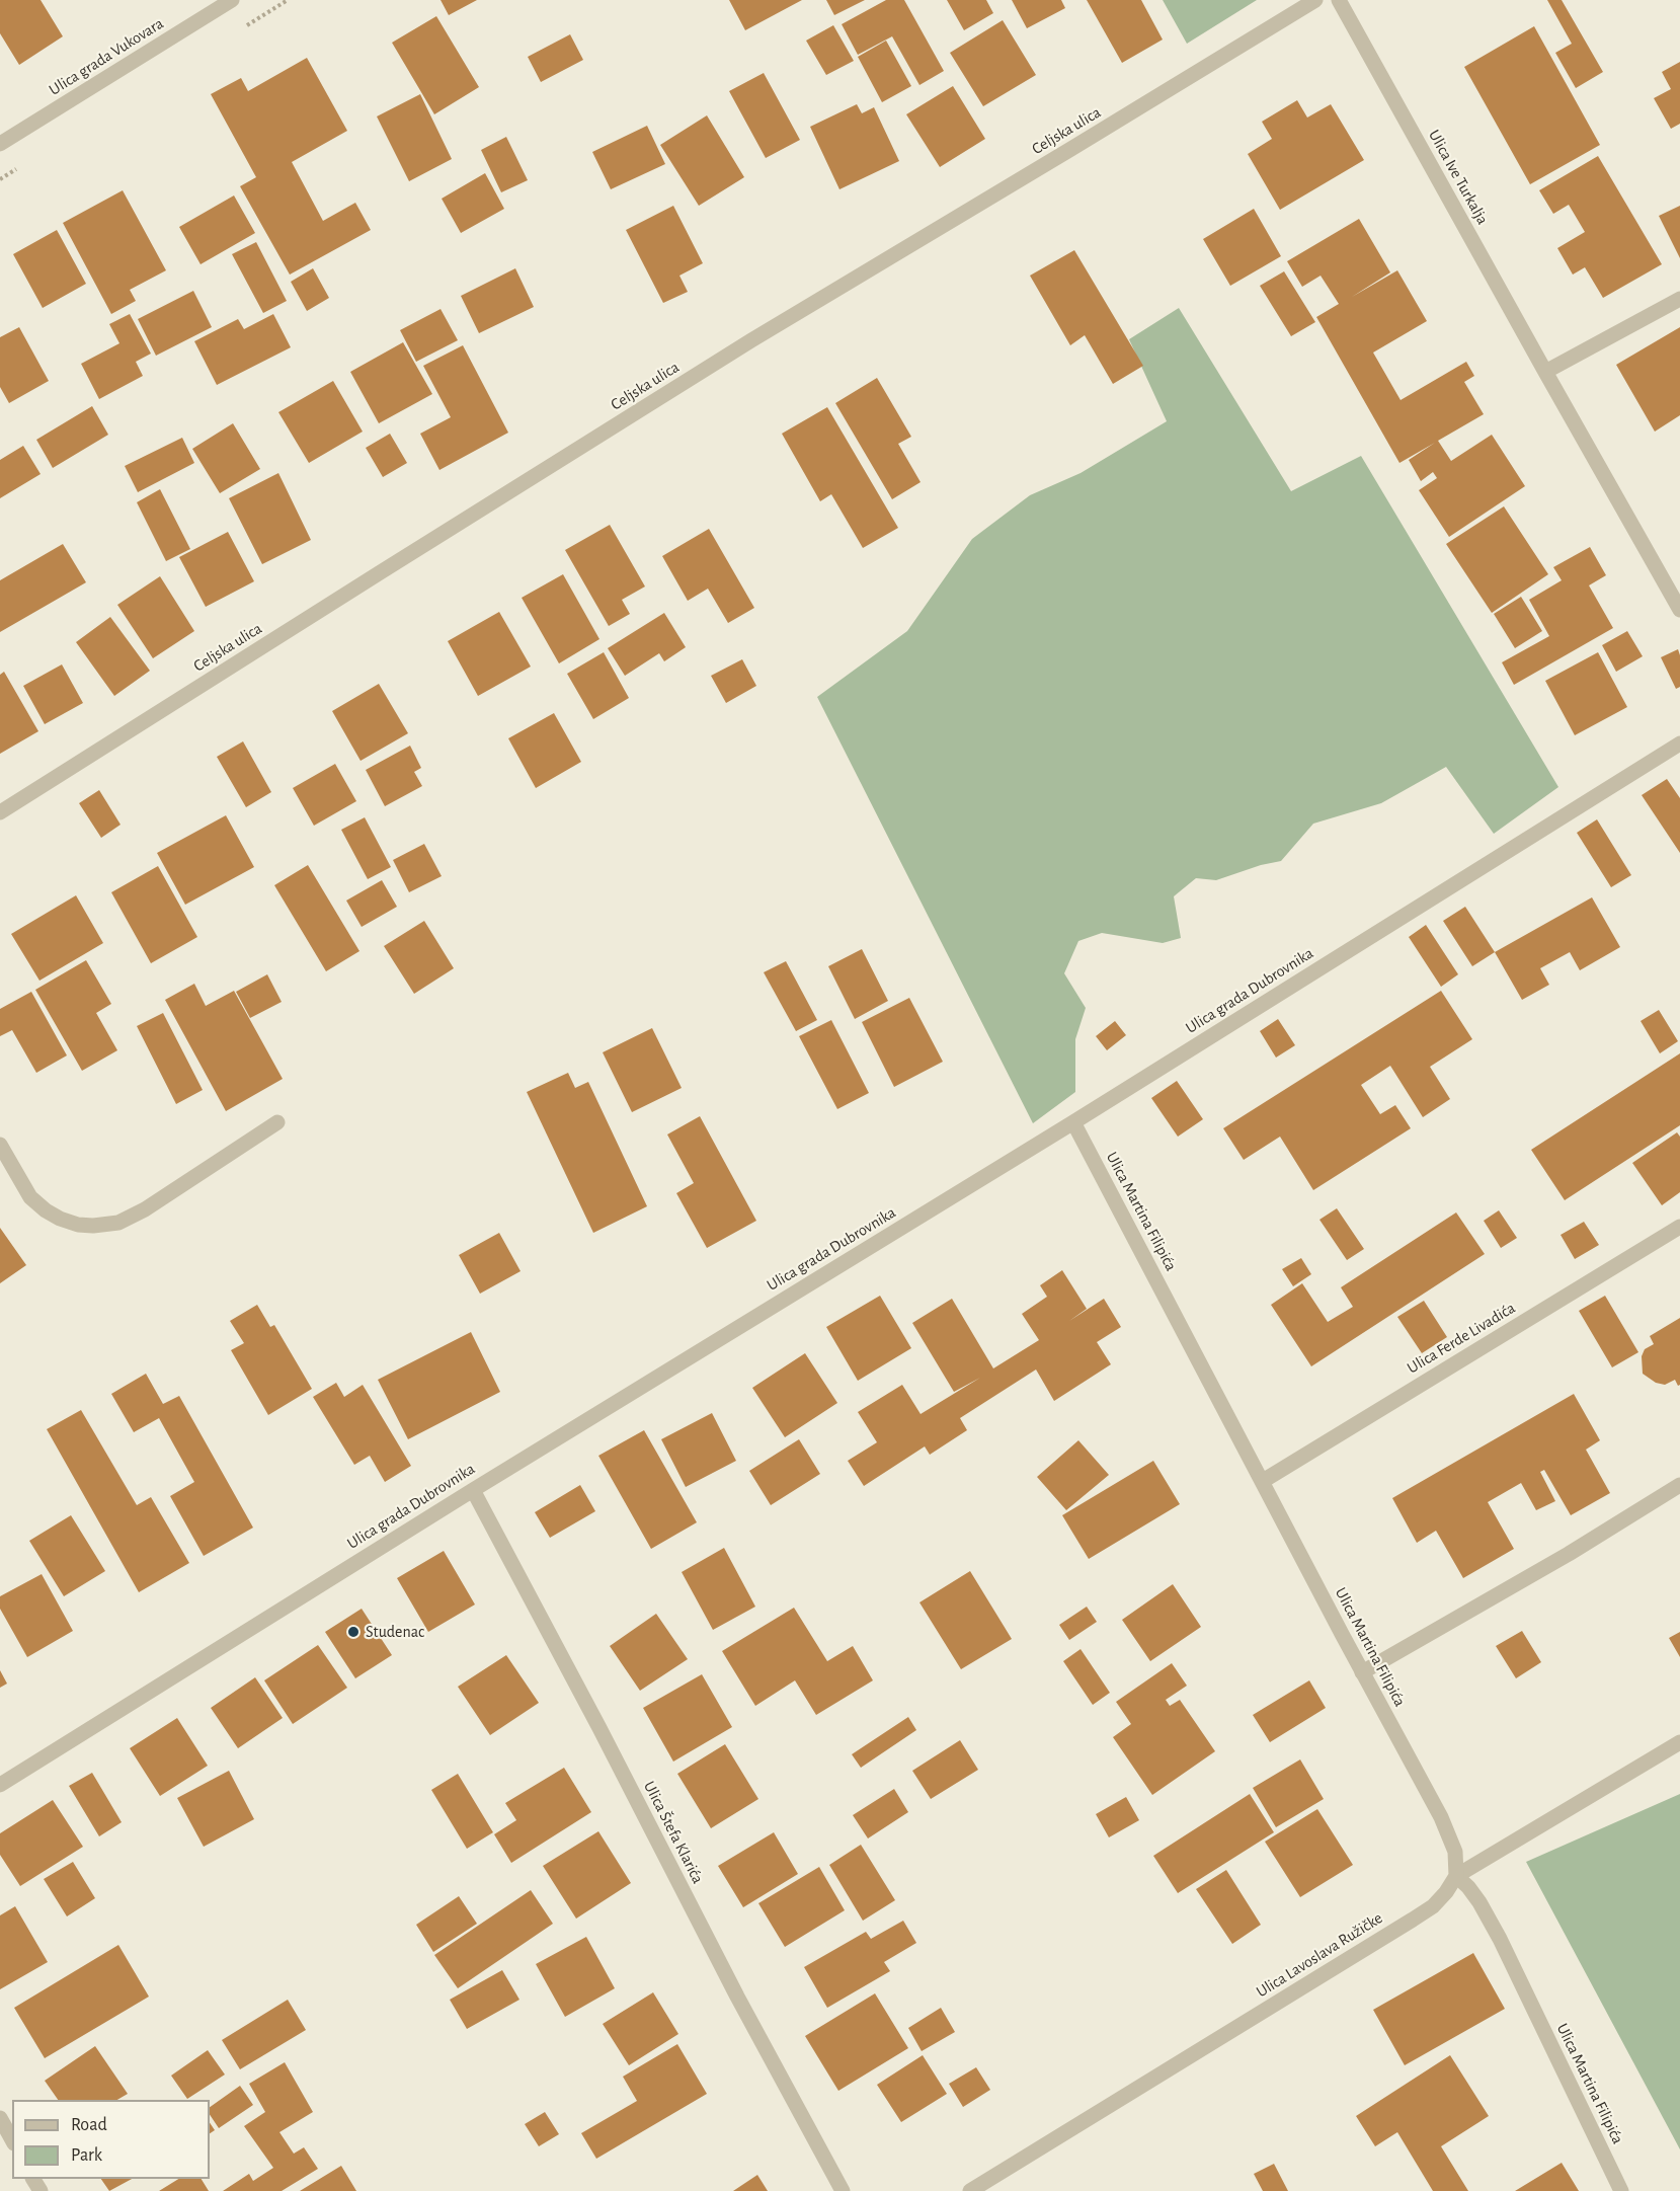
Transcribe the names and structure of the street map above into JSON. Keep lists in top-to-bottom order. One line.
{"streets":{"street":["Ulica grada Vukovara","Celjska ulica","Ulica Ive Turkalja","Ulica grada Dubrovnika","Ulica Martina Filipića","Ulica Ferde Livadića","Ulica Štefa Klarića","Ulica Lavoslava Ružičke"]},"crossings":[["Ulica grada Dubrovnika","Ulica Martina Filipića"],["Ulica grada Dubrovnika","Ulica Štefa Klarića"],["Ulica Martina Filipića","Ulica Ferde Livadića"],["Ulica Martina Filipića","Ulica Lavoslava Ružičke"]],"places":["Studenac"],"legend":["Road","Park"]}
